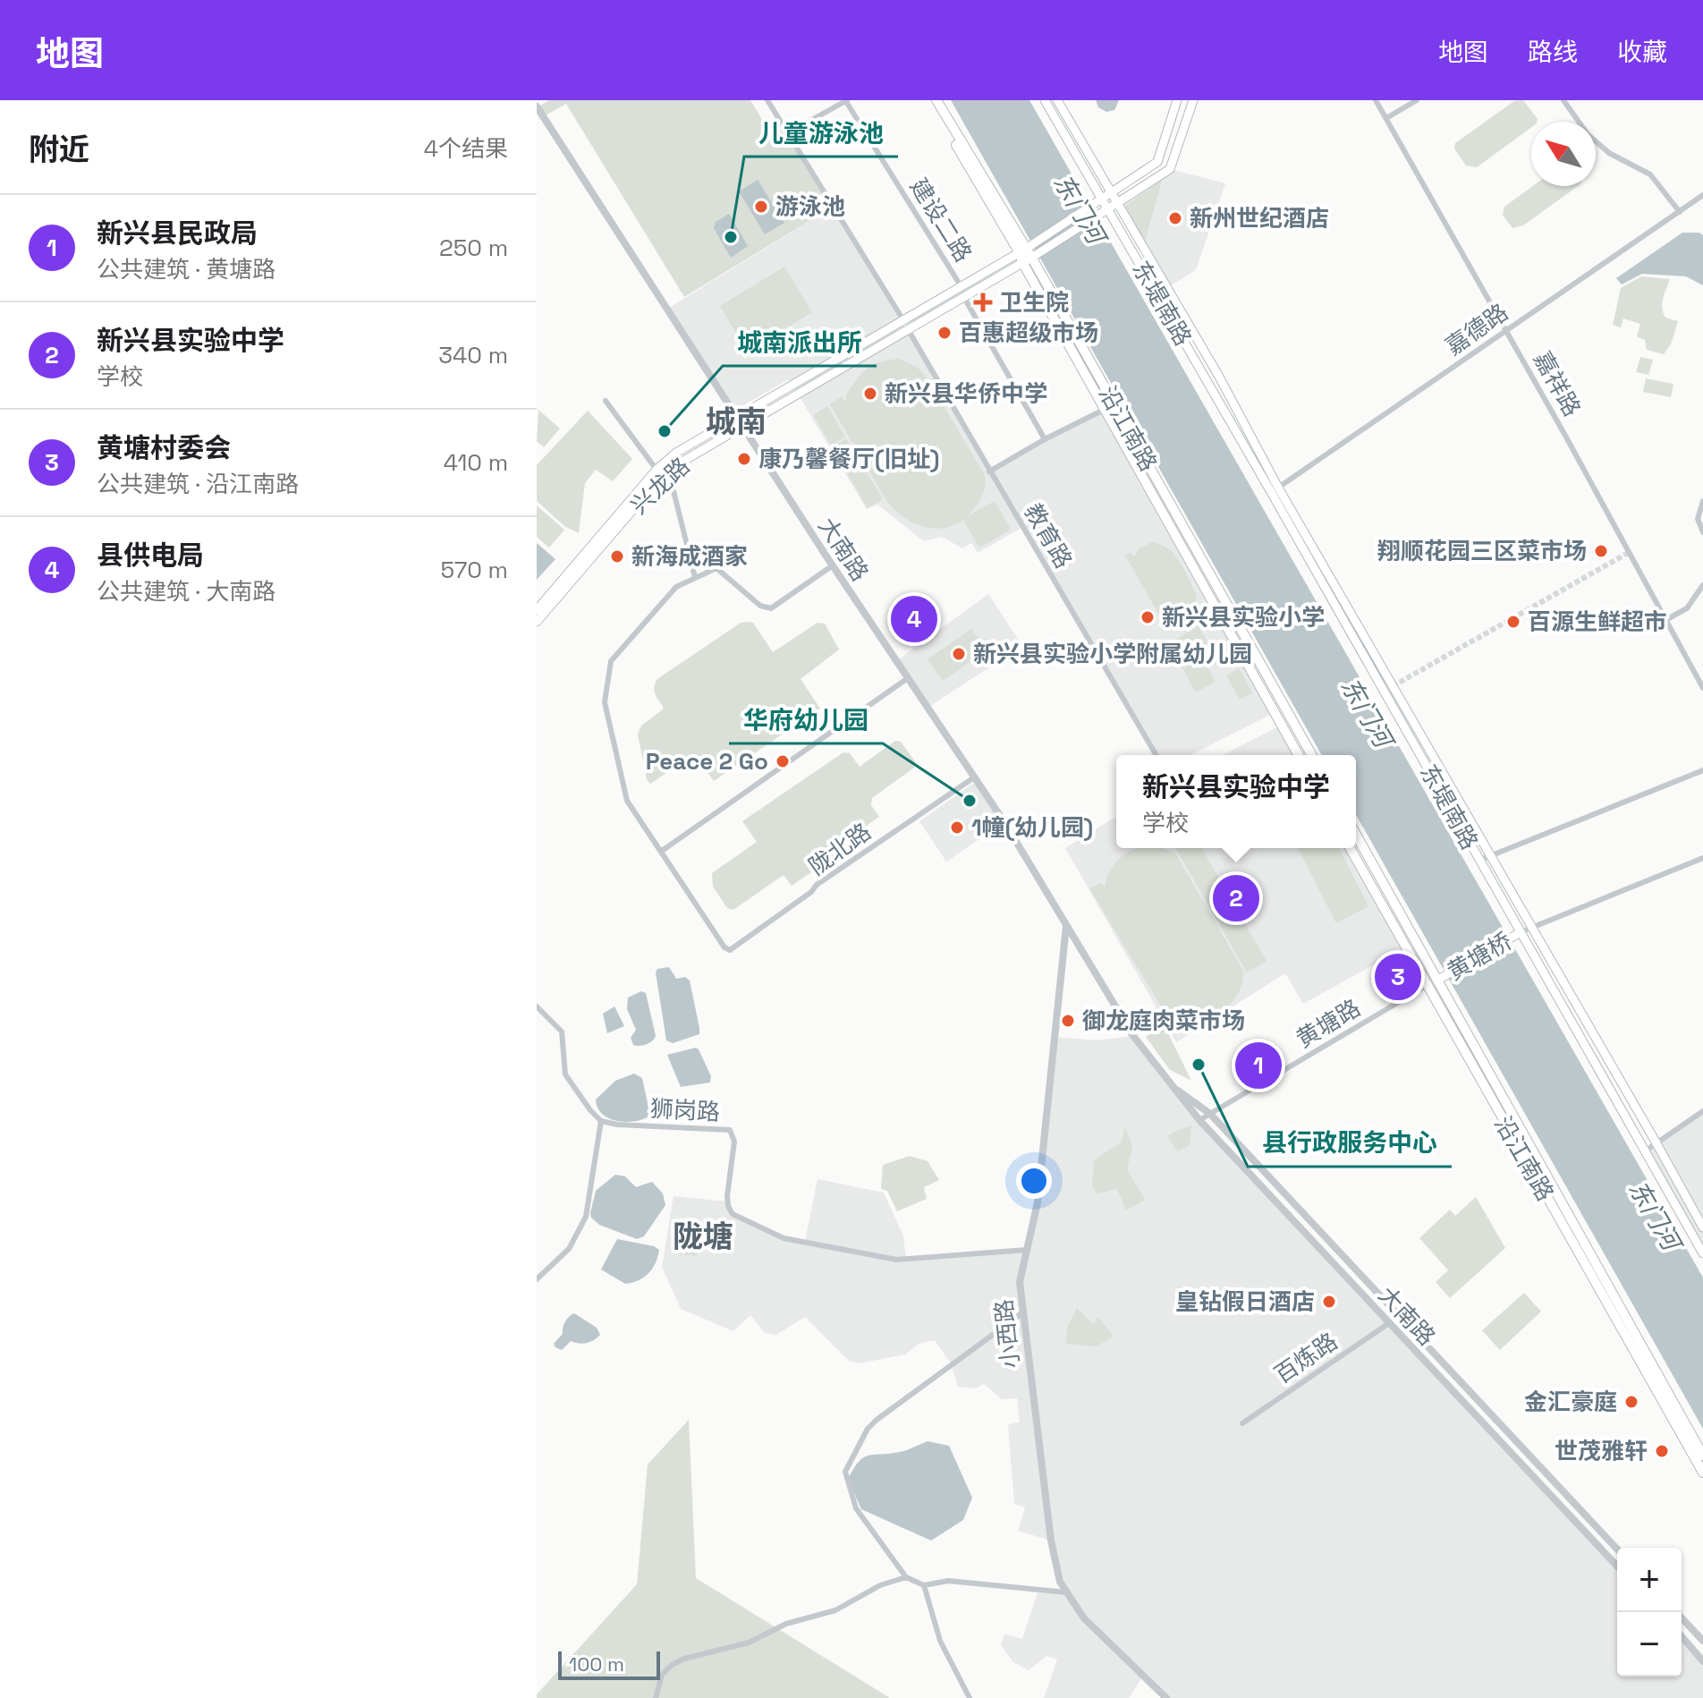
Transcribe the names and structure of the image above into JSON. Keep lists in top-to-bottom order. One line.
{"streets":{"main road":["东堤南路","沿江南路","兴龙路","黄塘桥"],"street":["建设二路","嘉德路","嘉祥路","教育路","大南路","陇北路","黄塘路","狮岗路","小西路","百炼路"]},"crossings":[["建设二路","兴龙路"],["东堤南路","嘉德路"],["东堤南路","黄塘桥"],["嘉德路","嘉祥路"],["沿江南路","兴龙路"],["沿江南路","黄塘桥"],["沿江南路","黄塘路"],["兴龙路","教育路"],["兴龙路","大南路"],["大南路","陇北路"],["大南路","黄塘路"],["大南路","小西路"],["大南路","百炼路"],["黄塘桥","黄塘路"],["狮岗路","小西路"]],"districts":["城南","陇塘"],"water":["东门河"],"places":{"other":["游泳池","新州世纪酒店","儿童游泳池","百惠超级市场","新兴县华侨中学","城南派出所","康乃馨餐厅(旧址)","翔顺花园三区菜市场","新海成酒家","新兴县实验小学","百源生鲜超市","新兴县实验小学附属幼儿园","Peace 2 Go","华府幼儿园","1幢(幼儿园)","御龙庭肉菜市场","县行政服务中心","皇钻假日酒店","金汇豪庭","世茂雅轩"],"health":["卫生院"]},"scale_bar":"100 m","north":"top left","page":{"header":"地图","nav":["地图","路线","收藏"],"heading":["附近","4个结果"],"list":[{"mark":"1","name":"新兴县民政局","note":"公共建筑 · 黄塘路","value":"250 m"},{"mark":"2","name":"新兴县实验中学","note":"学校","value":"340 m"},{"mark":"3","name":"黄塘村委会","note":"公共建筑 · 沿江南路","value":"410 m"},{"mark":"4","name":"县供电局","note":"公共建筑 · 大南路","value":"570 m"}],"pins":["4","2","3","1"],"popup":["新兴县实验中学","学校"],"map_buttons":["+","−"],"scale":"100 m"}}
